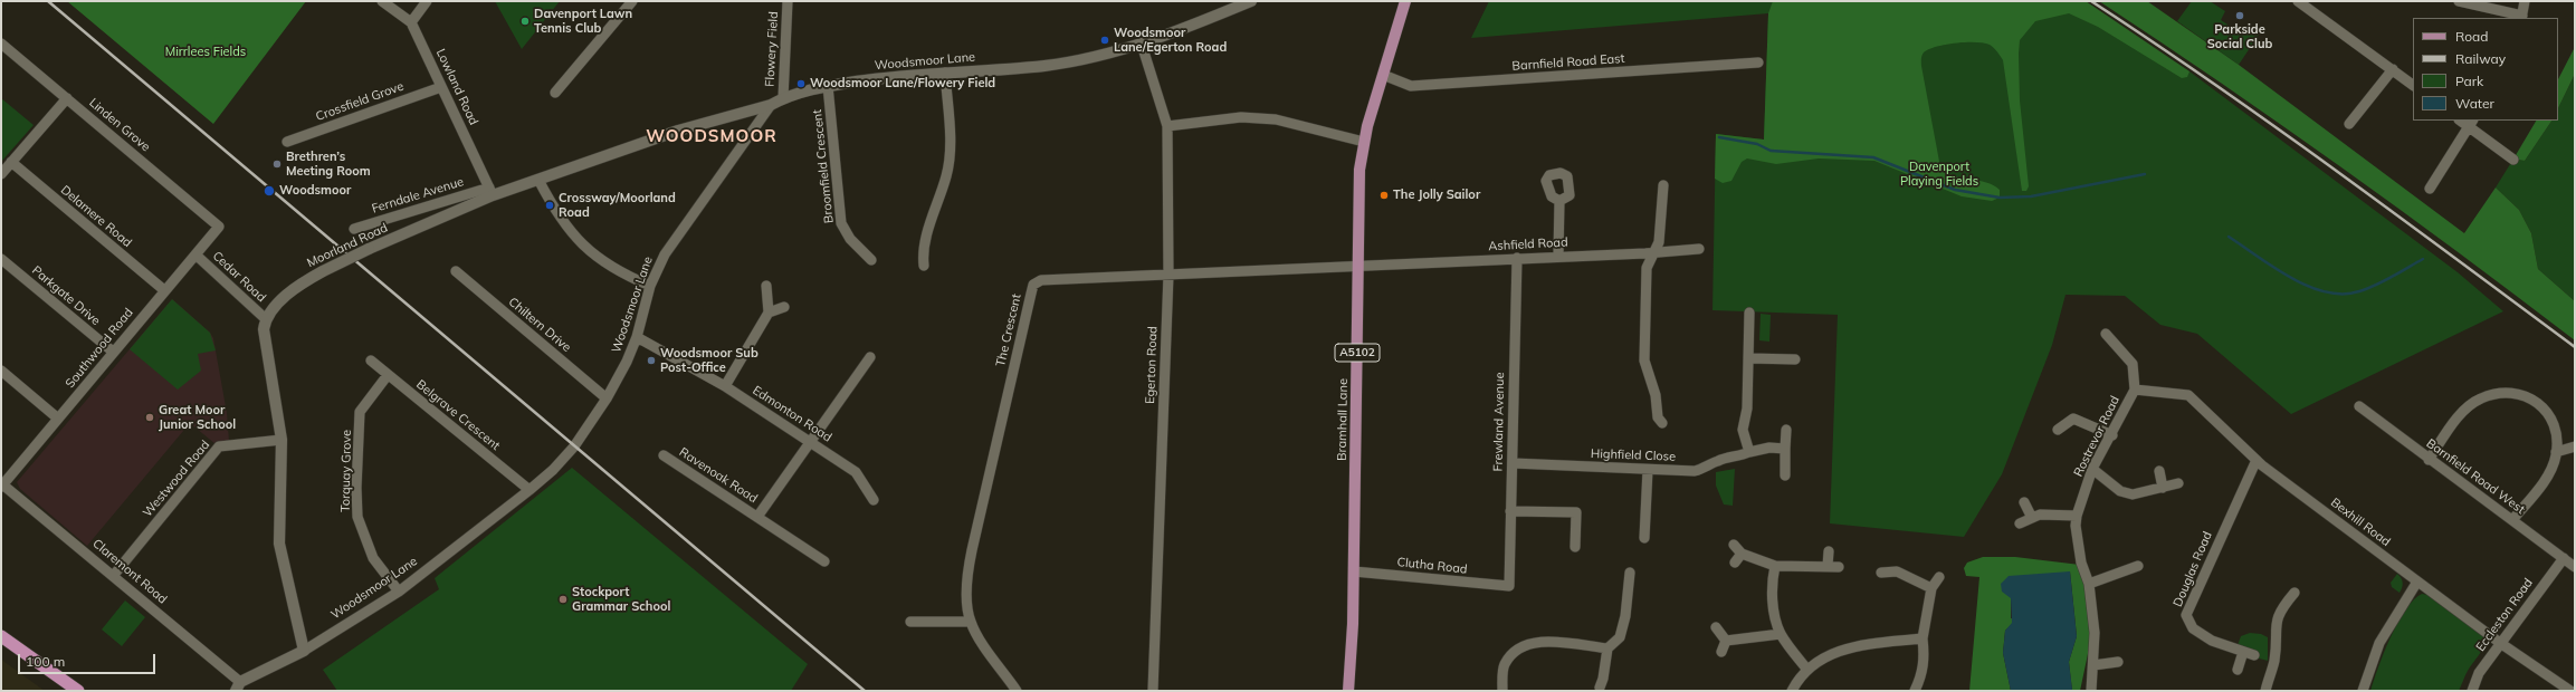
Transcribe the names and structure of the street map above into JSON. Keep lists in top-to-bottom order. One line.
{"streets":{"main road":["A5102","Bramhall Lane"],"street":["Flowery Field","Woodsmoor Lane","Barnfield Road East","Lowland Road","Crossfield Grove","Linden Grove","Broomfield Crescent","Ferndale Avenue","Delamere Road","Ashfield Road","Moorland Road","Cedar Road","Parkgate Drive","Chiltern Drive","The Crescent","Southwood Road","Egerton Road","Edmonton Road","Belgrave Crescent","Frewland Avenue","Rostrevor Road","Highfield Close","Torquay Grove","Ravenoak Road","Barnfield Road West","Westwood Road","Bexhill Road","Clutha Road","Douglas Road","Claremont Road","Eccleston Road"]},"crossings":[["Flowery Field","Woodsmoor Lane"],["Woodsmoor Lane","Broomfield Crescent"],["Woodsmoor Lane","Moorland Road"],["Woodsmoor Lane","Chiltern Drive"],["Woodsmoor Lane","Egerton Road"],["Woodsmoor Lane","Edmonton Road"],["Woodsmoor Lane","Belgrave Crescent"],["Woodsmoor Lane","Torquay Grove"],["Woodsmoor Lane","Claremont Road"],["Barnfield Road East","Bramhall Lane"],["Lowland Road","Crossfield Grove"],["Lowland Road","Ferndale Avenue"],["Lowland Road","Moorland Road"],["Linden Grove","Southwood Road"],["Ferndale Avenue","Moorland Road"],["Delamere Road","Southwood Road"],["Ashfield Road","The Crescent"],["Ashfield Road","Bramhall Lane"],["Ashfield Road","Frewland Avenue"],["Moorland Road","Cedar Road"],["Cedar Road","Southwood Road"],["Parkgate Drive","Southwood Road"],["The Crescent","Egerton Road"],["The Crescent","Bramhall Lane"],["Southwood Road","Claremont Road"],["Edmonton Road","Ravenoak Road"],["Belgrave Crescent","Torquay Grove"],["Bramhall Lane","Clutha Road"],["Frewland Avenue","Highfield Close"],["Frewland Avenue","Clutha Road"],["Rostrevor Road","Bexhill Road"],["Barnfield Road West","Eccleston Road"],["Westwood Road","Claremont Road"],["Bexhill Road","Douglas Road"],["Bexhill Road","Eccleston Road"]],"districts":["WOODSMOOR"],"parks":["Mirrlees Fields","Davenport Playing Fields"],"places":["Parkside Social Club","Davenport Lawn Tennis Club","Woodsmoor Lane/Egerton Road","Woodsmoor Lane/Flowery Field","Brethren’s Meeting Room","Woodsmoor","The Jolly Sailor","Crossway/Moorland Road","Woodsmoor Sub Post-Office","Great Moor Junior School","Stockport Grammar School"],"legend":["Road","Railway","Park","Water"],"scale_bar":"100 m"}
